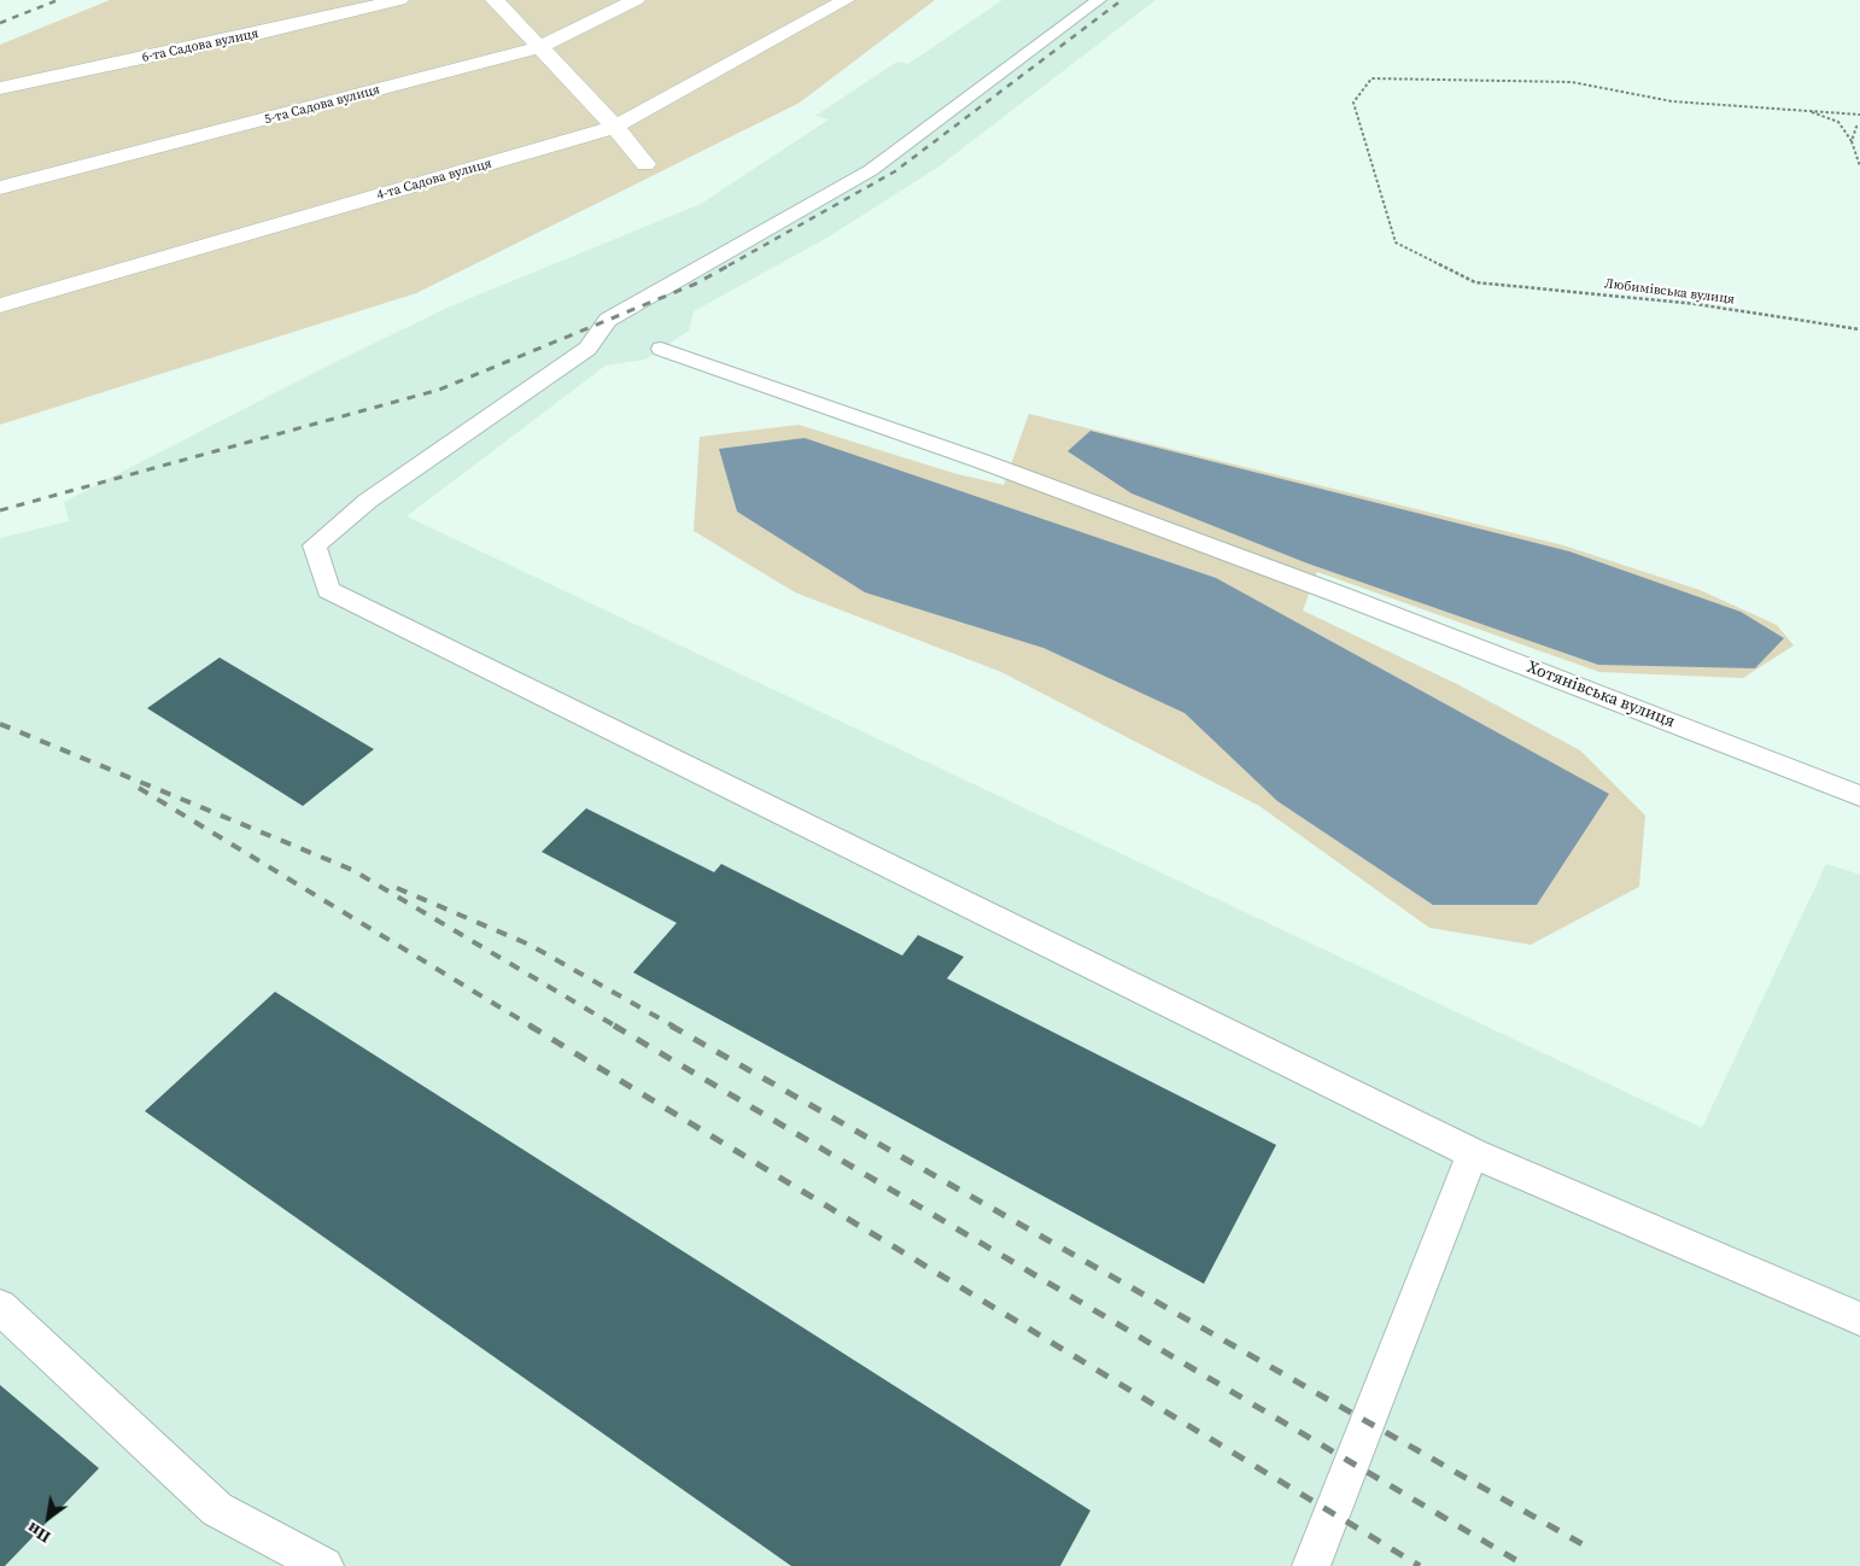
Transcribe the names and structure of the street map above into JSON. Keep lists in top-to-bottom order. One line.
{"streets":{"street":["6-та Садова вулиця","5-та Садова вулиця","4-та Садова вулиця"],"lane":["Хотянівська вулиця"],"path":["Любимівська вулиця"]},"north":"bottom left"}
